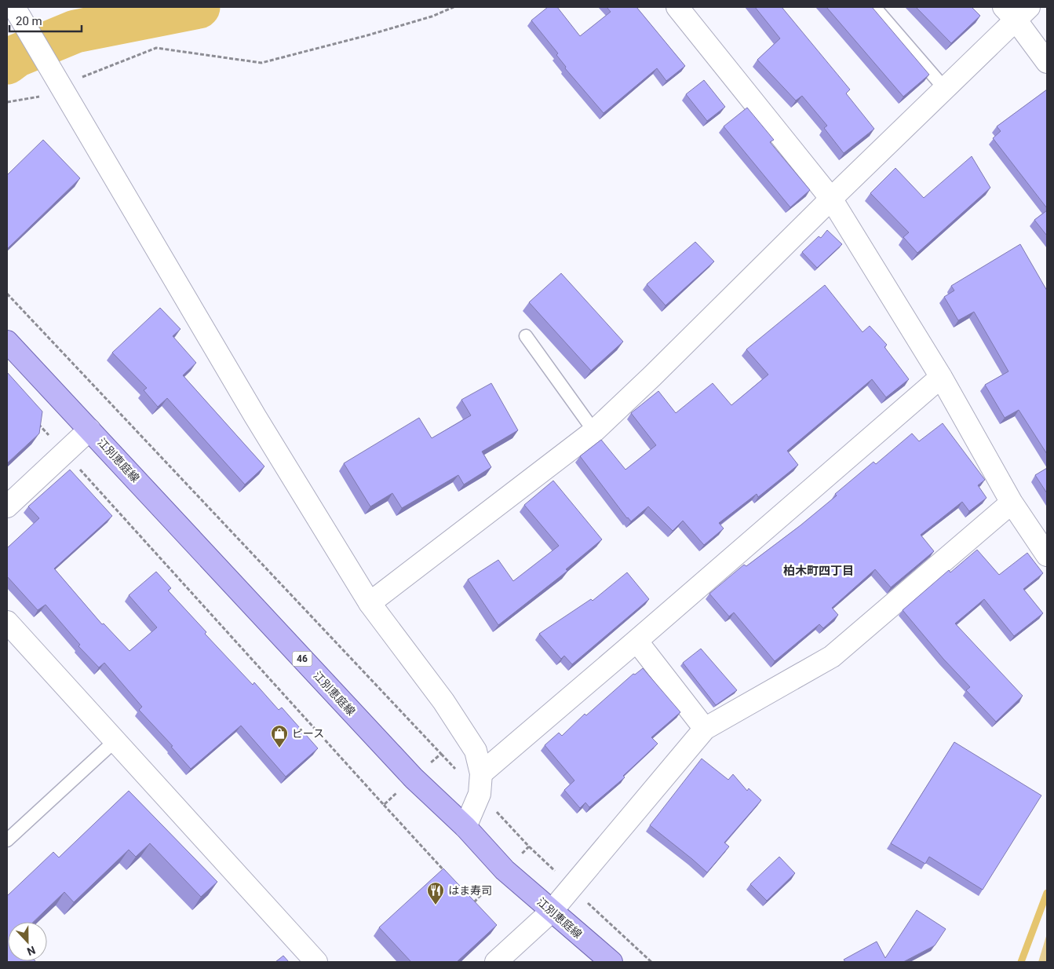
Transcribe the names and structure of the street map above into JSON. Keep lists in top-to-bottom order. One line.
{"streets":{"main road":["江別恵庭線","46"]},"districts":["柏木町四丁目"],"places":{"shop":["ピース"],"restaurant":["はま寿司"]},"scale_bar":"20 m","north":"bottom"}
